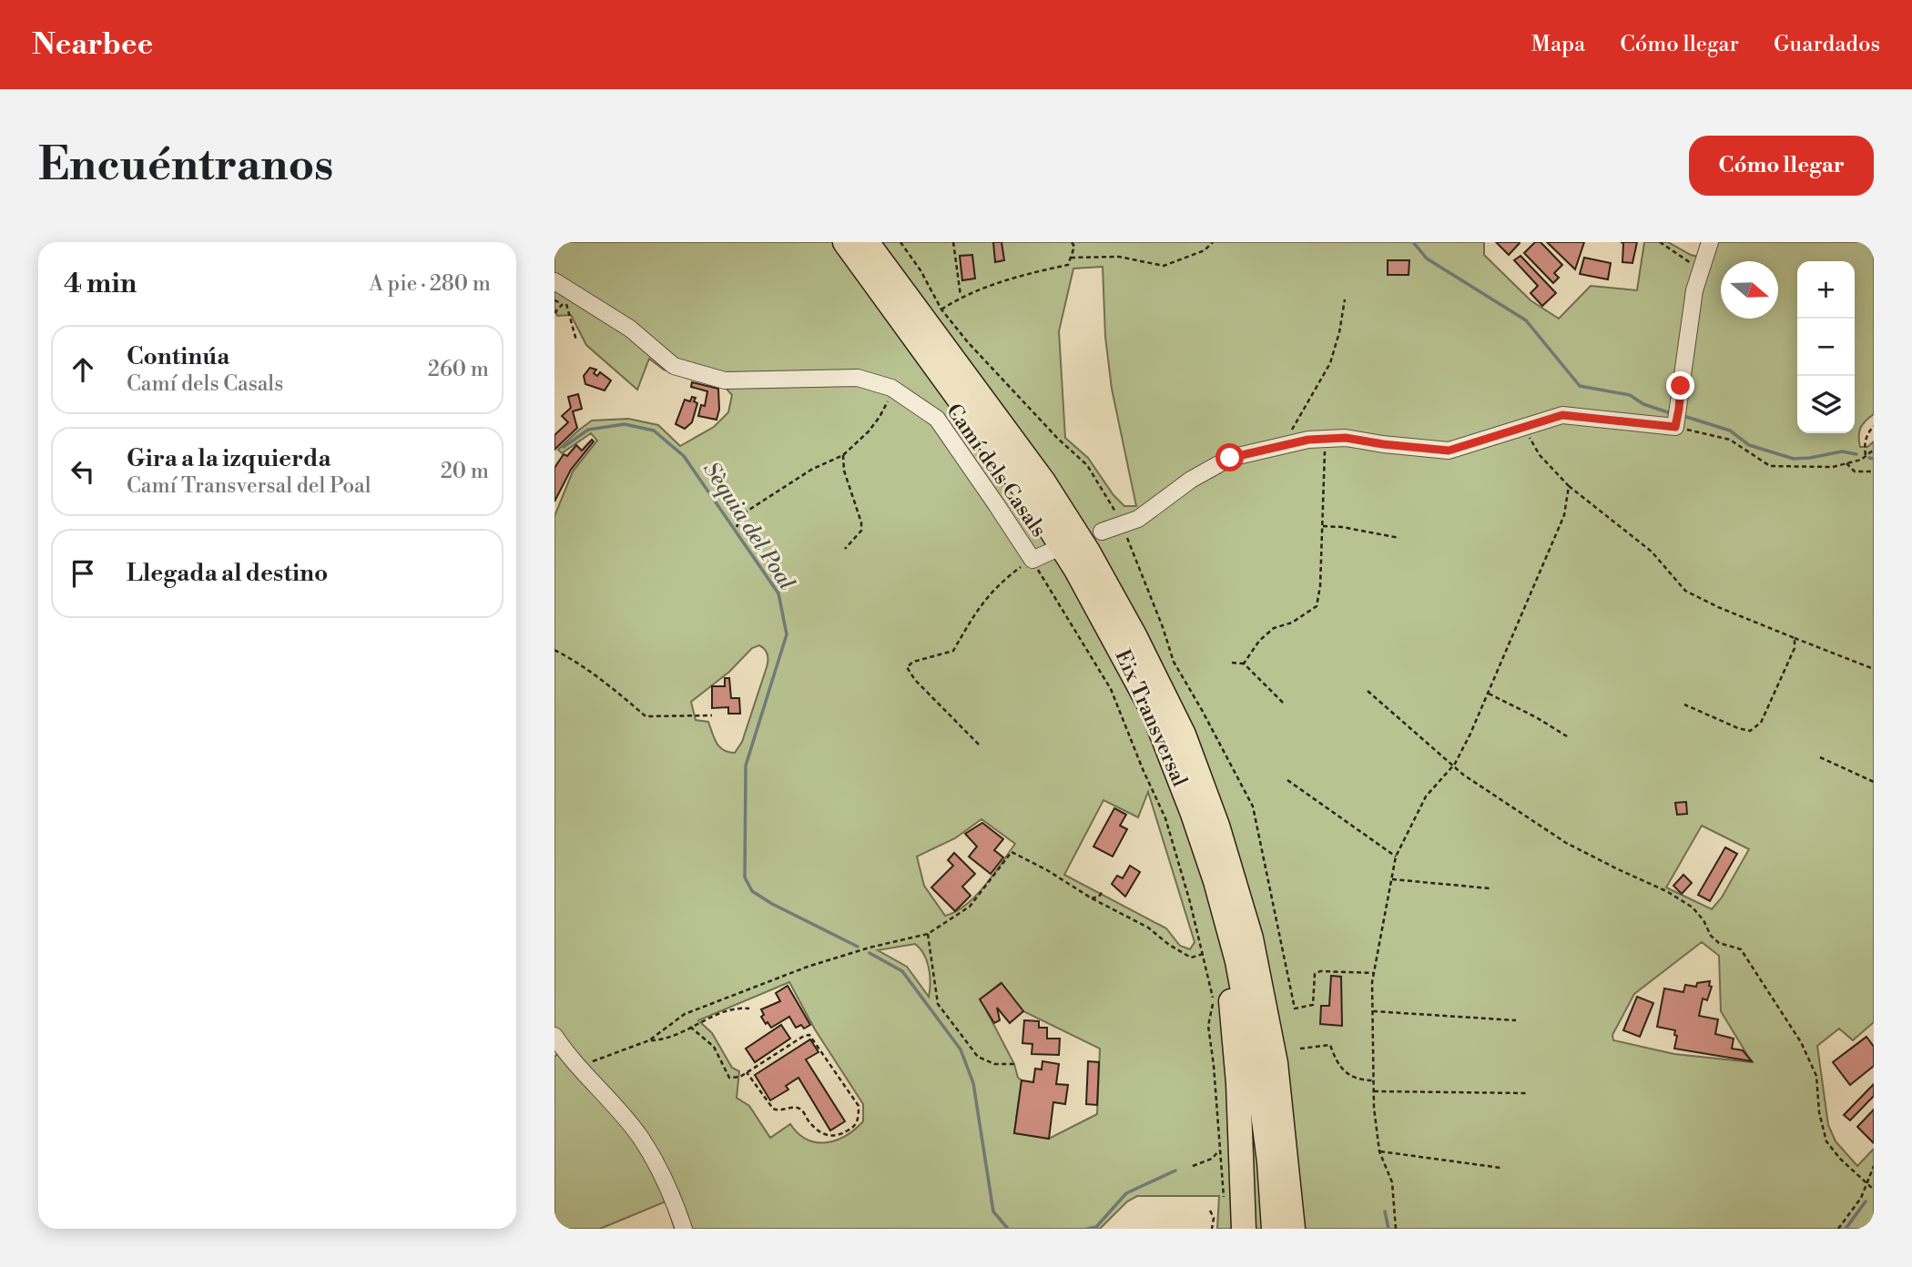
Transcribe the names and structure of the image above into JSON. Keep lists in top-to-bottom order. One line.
{"streets":{"highway":["Eix Transversal"],"street":["Camí dels Casals"]},"water":["Sèquia del Poal"],"north":"right","page":{"header":"Nearbee","nav":["Mapa","Cómo llegar","Guardados"],"buttons":"Cómo llegar","title":"Encuéntranos","heading":["4 min","A pie · 280 m"],"map_buttons":["+","−"],"list":[["Continúa","Camí dels Casals","260 m"],["Gira a la izquierda","Camí Transversal del Poal","20 m"],"Llegada al destino"]}}
